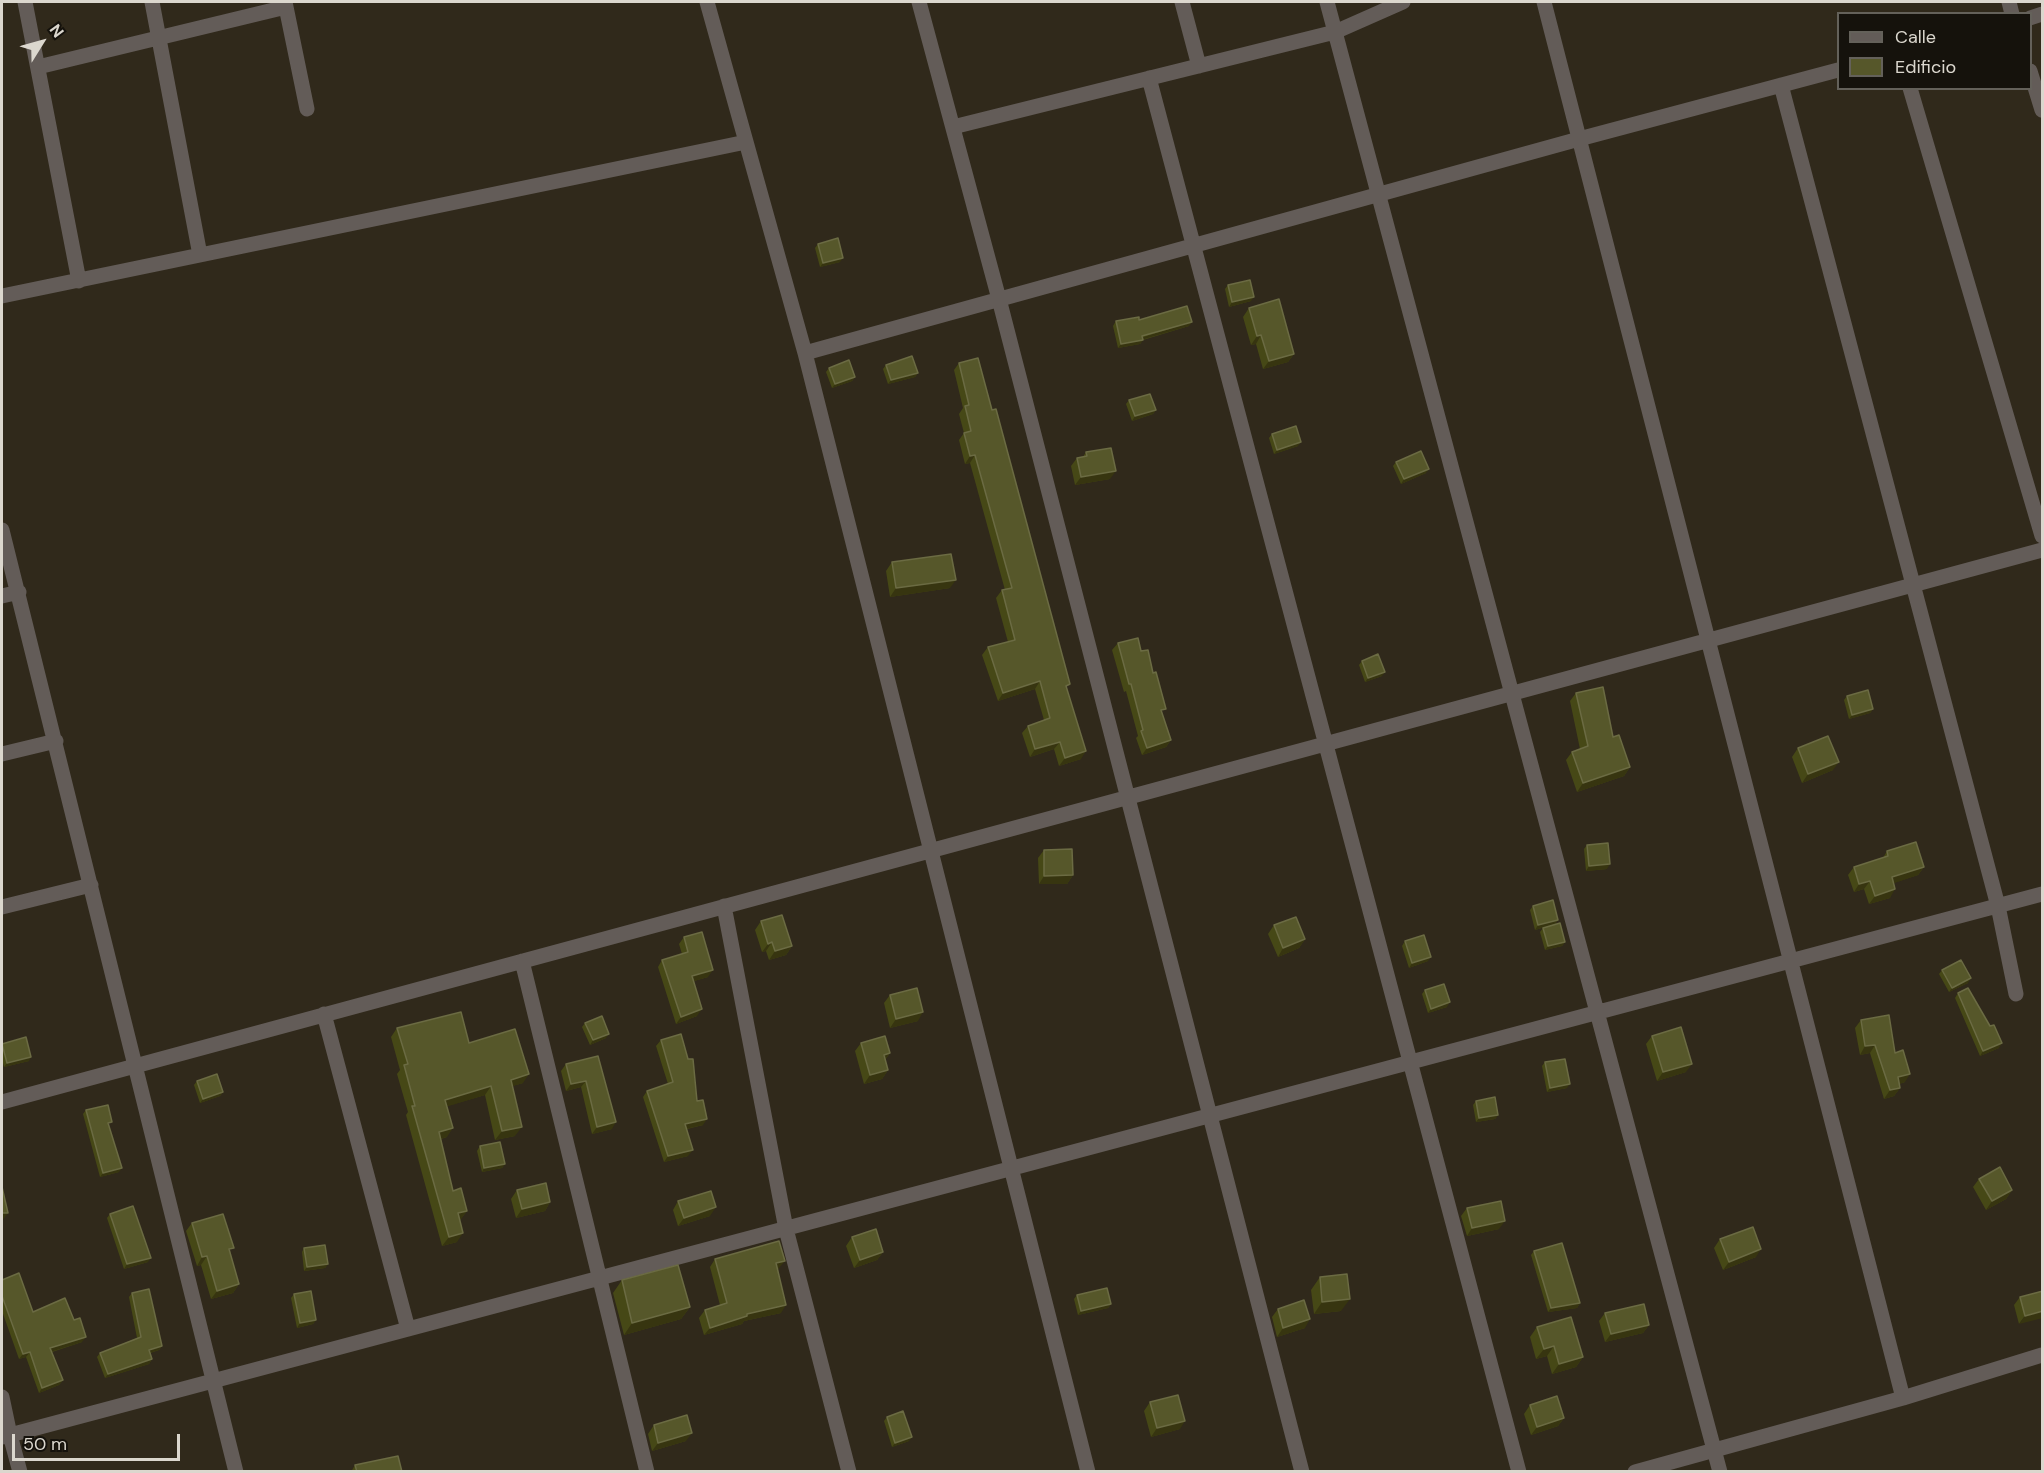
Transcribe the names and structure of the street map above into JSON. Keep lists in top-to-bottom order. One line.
{"legend":["Calle","Edificio"],"scale_bar":"50 m","north":"top right"}
